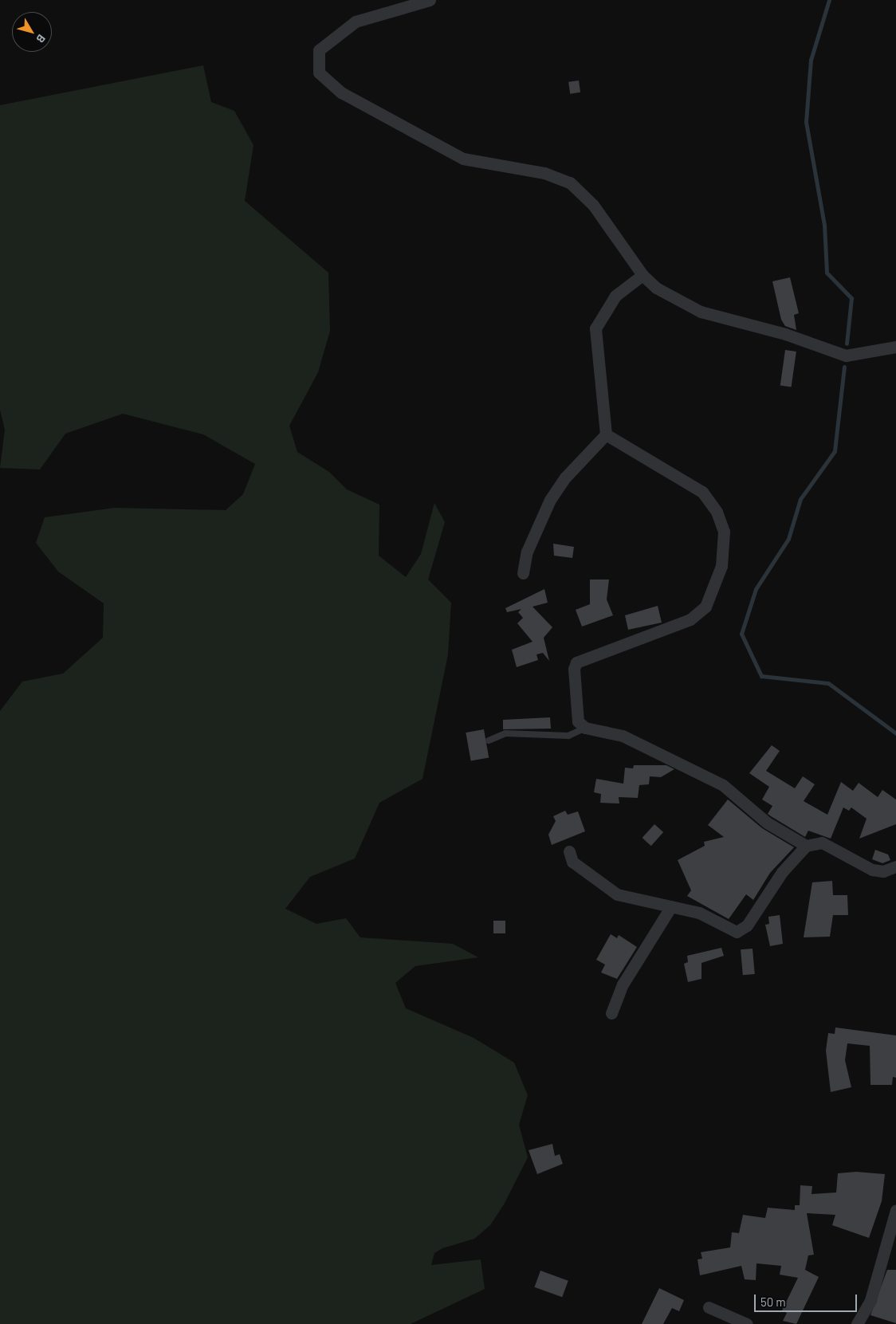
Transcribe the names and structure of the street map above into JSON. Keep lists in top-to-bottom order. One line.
{"scale_bar":"50 m","north":"bottom right"}
